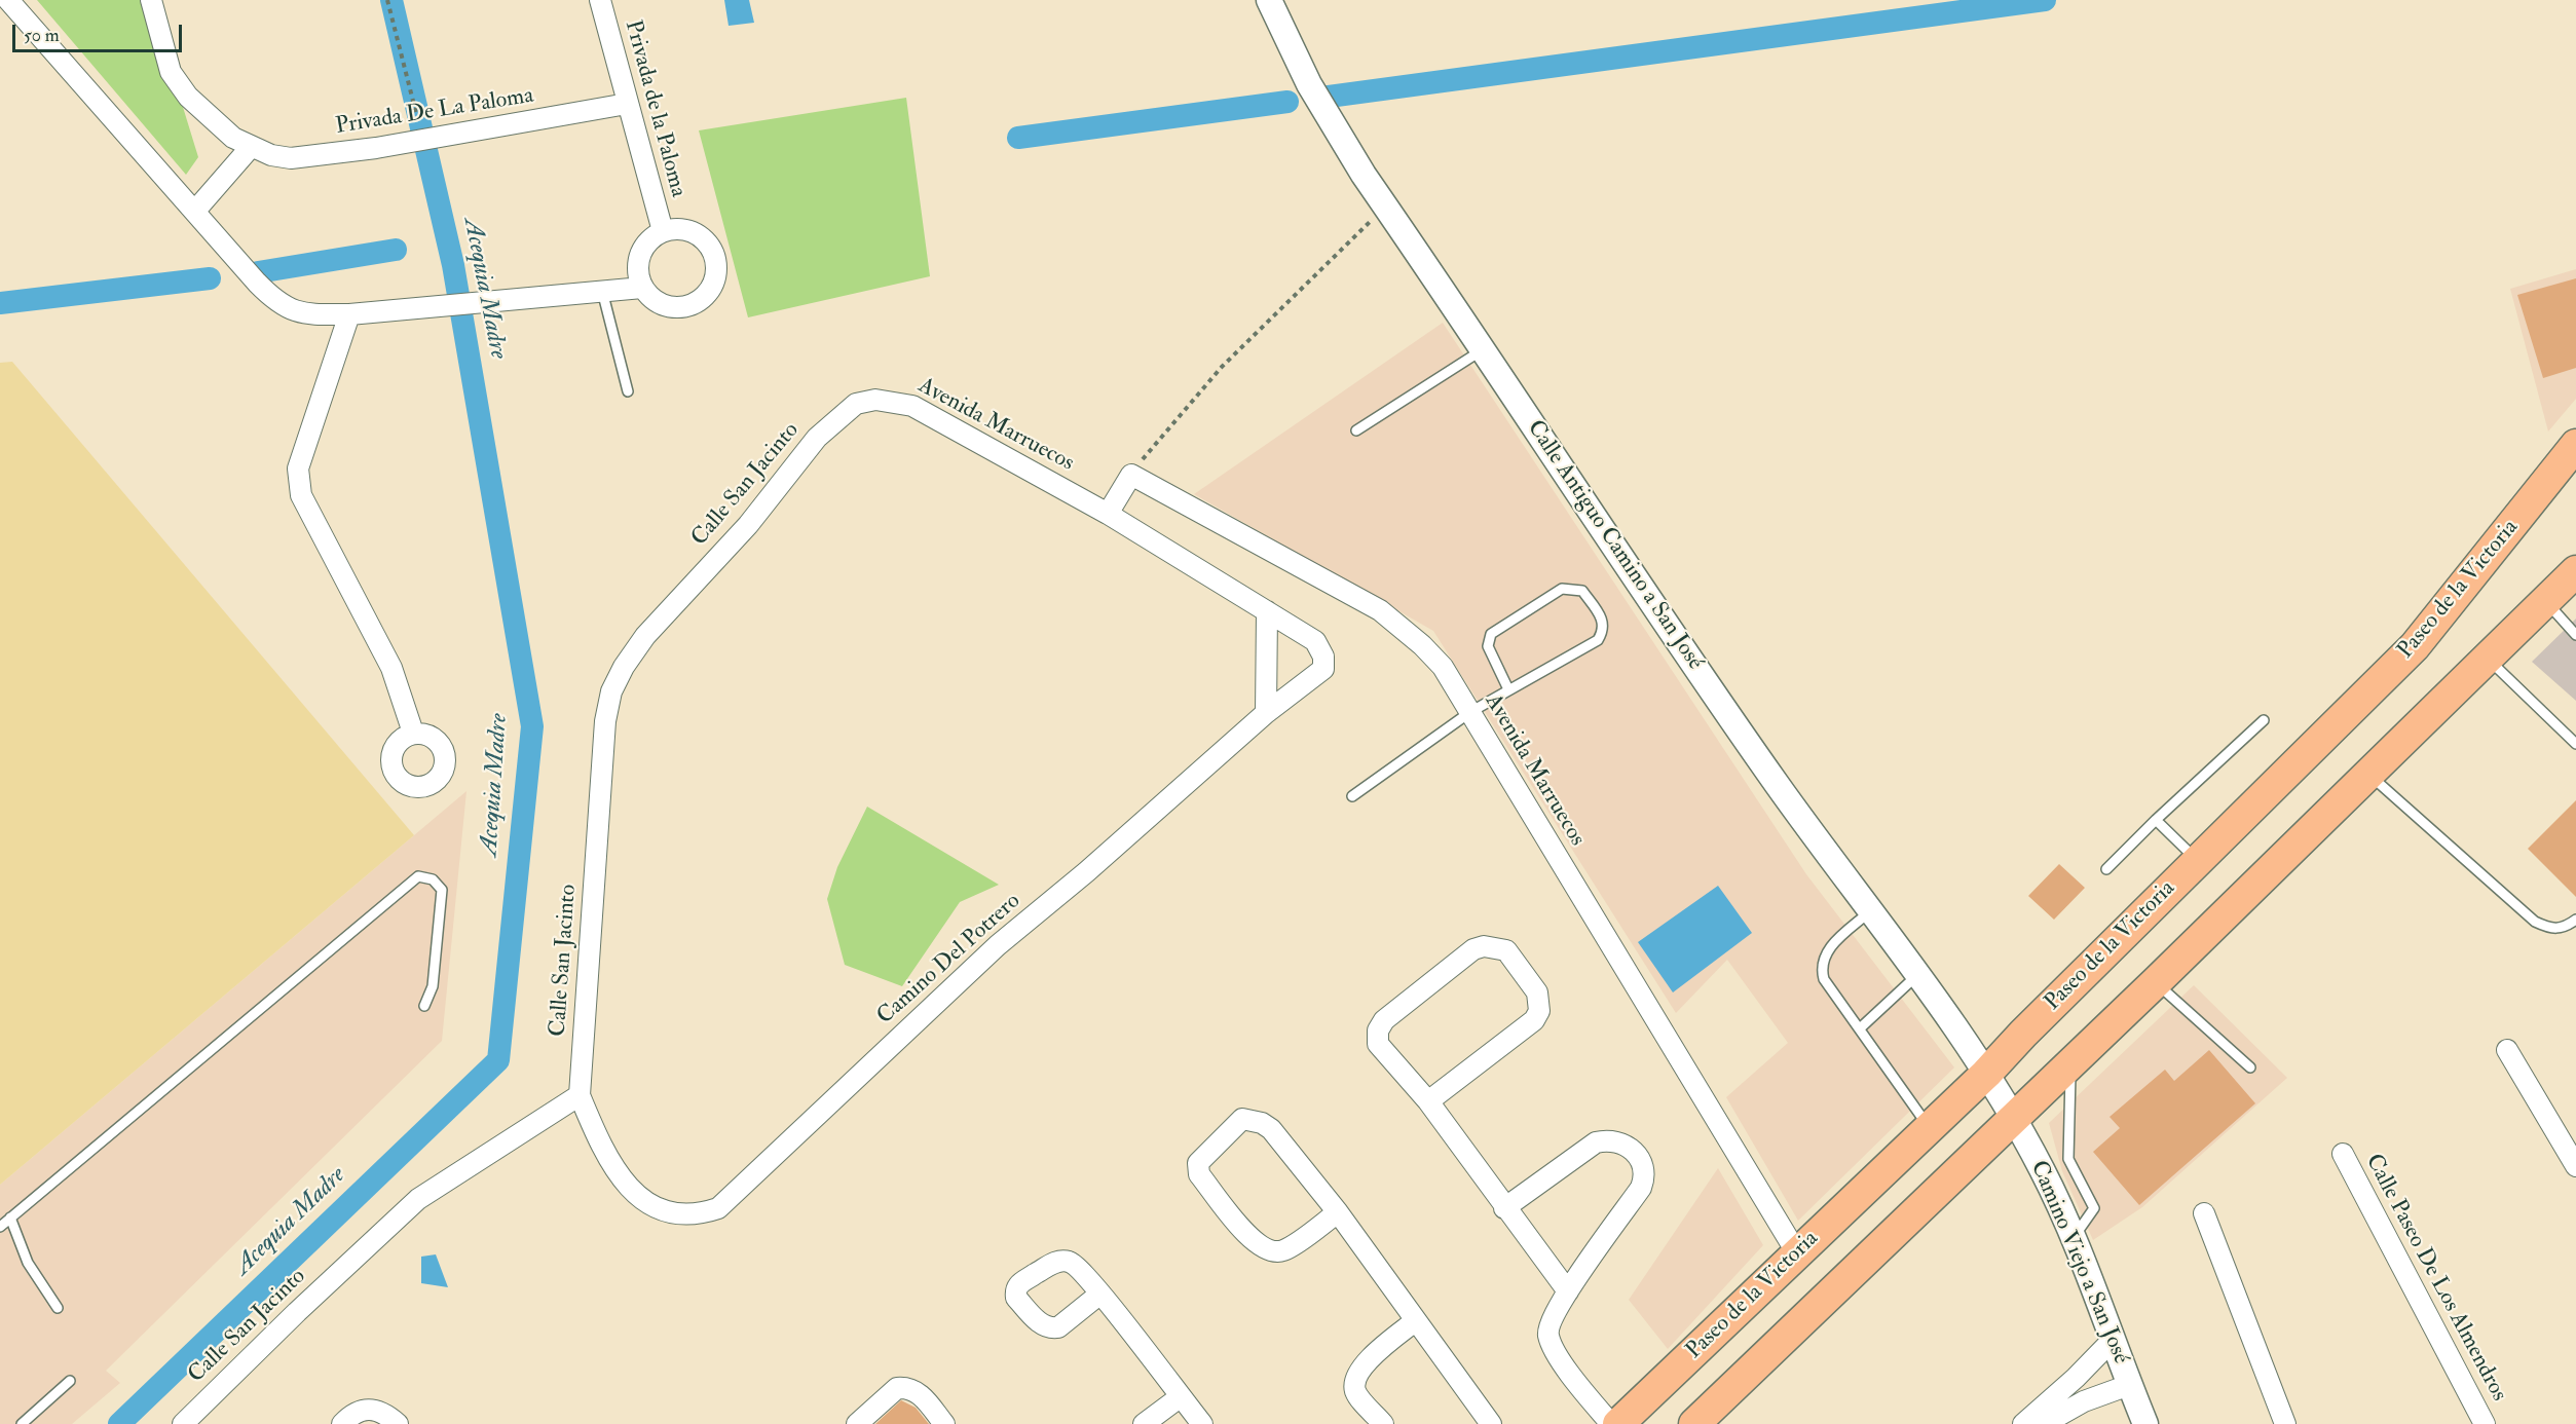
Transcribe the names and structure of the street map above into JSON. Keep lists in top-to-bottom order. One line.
{"streets":{"main road":["Paseo de la Victoria"],"street":["Privada de la Paloma","Privada De La Paloma","Avenida Marruecos","Calle San Jacinto","Calle Antiguo Camino a San José","Camino Del Potrero","Camino Viejo a San José","Calle Paseo De Los Almendros"]},"crossings":[["Privada de la Paloma","Privada De La Paloma"],["Avenida Marruecos","Calle San Jacinto"],["Avenida Marruecos","Paseo de la Victoria"],["Avenida Marruecos","Camino Del Potrero"],["Calle San Jacinto","Camino Del Potrero"],["Calle Antiguo Camino a San José","Paseo de la Victoria"],["Calle Antiguo Camino a San José","Camino Viejo a San José"],["Paseo de la Victoria","Camino Viejo a San José"]],"water":["Acequia Madre"],"scale_bar":"50 m"}
